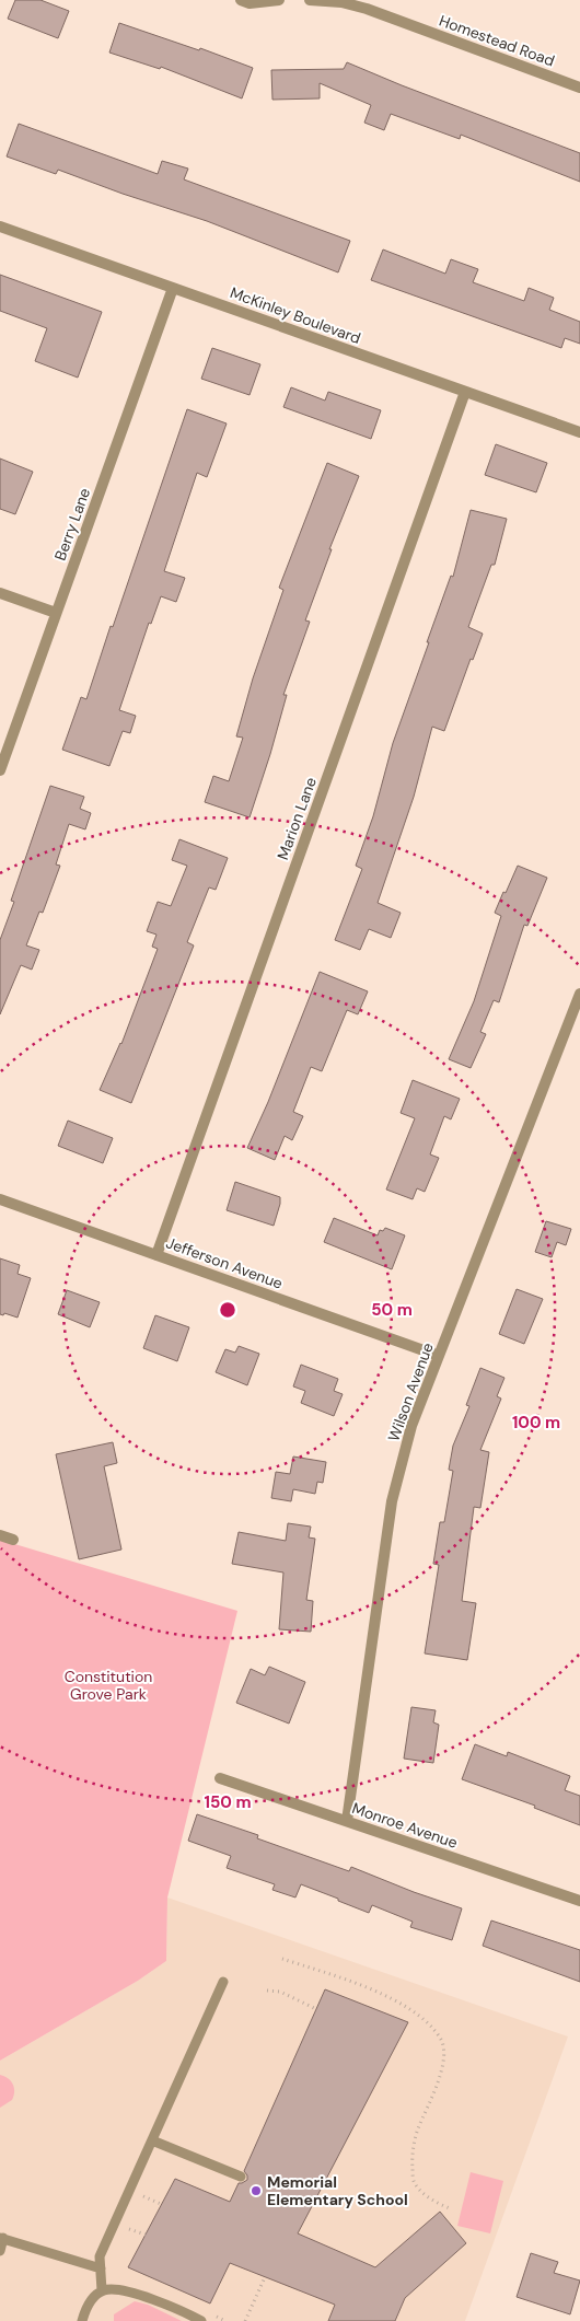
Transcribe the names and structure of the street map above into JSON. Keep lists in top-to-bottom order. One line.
{"streets":{"street":["Homestead Road","McKinley Boulevard","Berry Lane","Marion Lane","Jefferson Avenue","Wilson Avenue","Monroe Avenue"]},"crossings":[["McKinley Boulevard","Berry Lane"],["McKinley Boulevard","Marion Lane"],["Marion Lane","Jefferson Avenue"],["Jefferson Avenue","Wilson Avenue"],["Wilson Avenue","Monroe Avenue"]],"parks":["Constitution Grove Park"],"places":["Memorial Elementary School"],"rings":["50 m","100 m","150 m"]}
